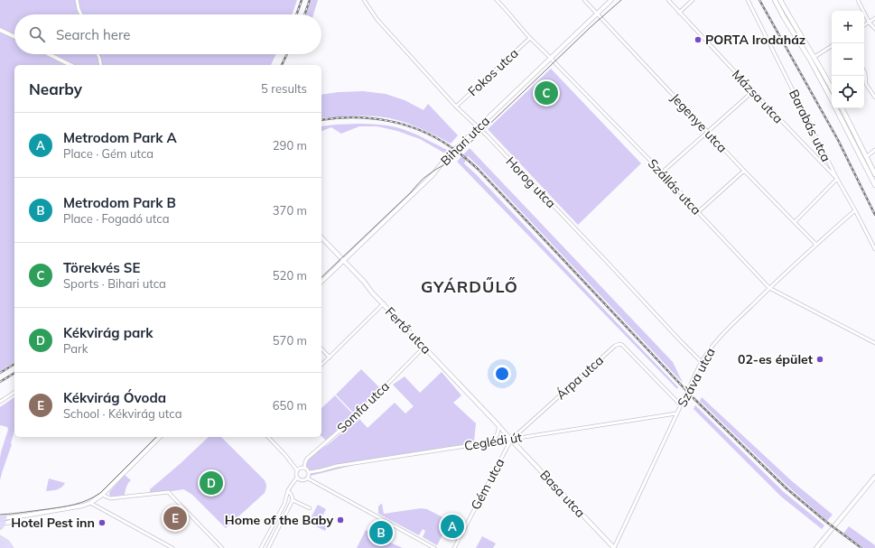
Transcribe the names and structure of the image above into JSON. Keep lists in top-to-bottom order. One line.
{"streets":{"street":["Fokos utca","Mázsa utca","Jegenye utca","Barabás utca","Bihari utca","Horog utca","Szállás utca","Fertő utca","Árpa utca","Száva utca","Somfa utca","Ceglédi út","Gém utca","Basa utca"]},"crossings":[["Fokos utca","Horog utca"],["Fokos utca","Szállás utca"],["Mázsa utca","Barabás utca"],["Jegenye utca","Bihari utca"],["Jegenye utca","Száva utca"],["Barabás utca","Száva utca"],["Bihari utca","Horog utca"],["Bihari utca","Szállás utca"],["Bihari utca","Fertő utca"],["Horog utca","Száva utca"],["Szállás utca","Száva utca"],["Fertő utca","Árpa utca"],["Fertő utca","Somfa utca"],["Fertő utca","Ceglédi út"],["Fertő utca","Gém utca"],["Fertő utca","Basa utca"],["Árpa utca","Száva utca"],["Árpa utca","Ceglédi út"],["Árpa utca","Gém utca"],["Árpa utca","Basa utca"],["Száva utca","Ceglédi út"],["Száva utca","Basa utca"],["Somfa utca","Ceglédi út"],["Ceglédi út","Gém utca"],["Ceglédi út","Basa utca"],["Gém utca","Basa utca"]],"districts":["GYÁRDŰLŐ"],"places":["PORTA Irodaház","02-es épület","Home of the Baby","Hotel Pest inn"],"page":{"map_buttons":["+","−"],"search":"Search here","heading":["Nearby","5 results"],"pins":["C","D","E","A","B"],"list":[{"mark":"A","name":"Metrodom Park A","note":"Place · Gém utca","value":"290 m"},{"mark":"B","name":"Metrodom Park B","note":"Place · Fogadó utca","value":"370 m"},{"mark":"C","name":"Törekvés SE","note":"Sports · Bihari utca","value":"520 m"},{"mark":"D","name":"Kékvirág park","note":"Park","value":"570 m"},{"mark":"E","name":"Kékvirág Óvoda","note":"School · Kékvirág utca","value":"650 m"}]}}
